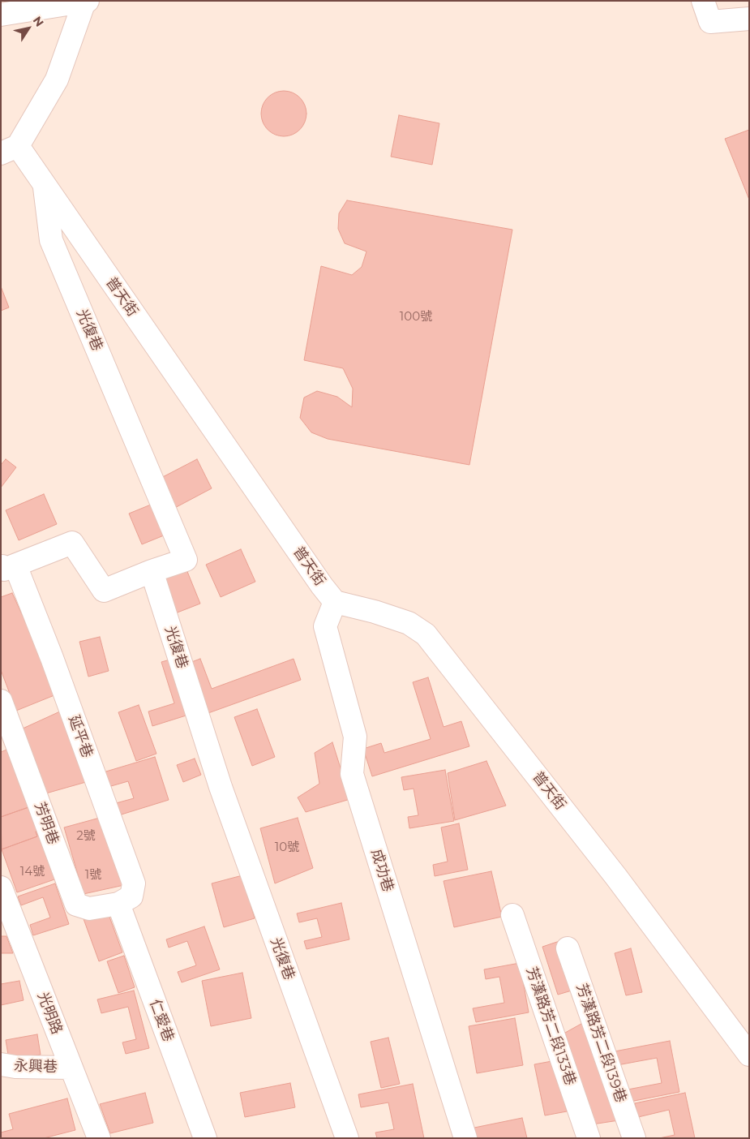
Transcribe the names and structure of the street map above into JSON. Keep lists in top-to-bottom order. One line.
{"streets":{"street":["普天街","光復巷","延平巷","芳明巷","成功巷","光明路","仁愛巷","芳漢路芳二段133巷","芳漢路芳二段139巷","永興巷"]},"crossings":[["普天街","光復巷"],["普天街","成功巷"],["延平巷","芳明巷"],["延平巷","仁愛巷"],["芳明巷","仁愛巷"],["光明路","永興巷"]],"house_numbers":["100號","2號","10號","14號","1號"],"north":"top right"}
